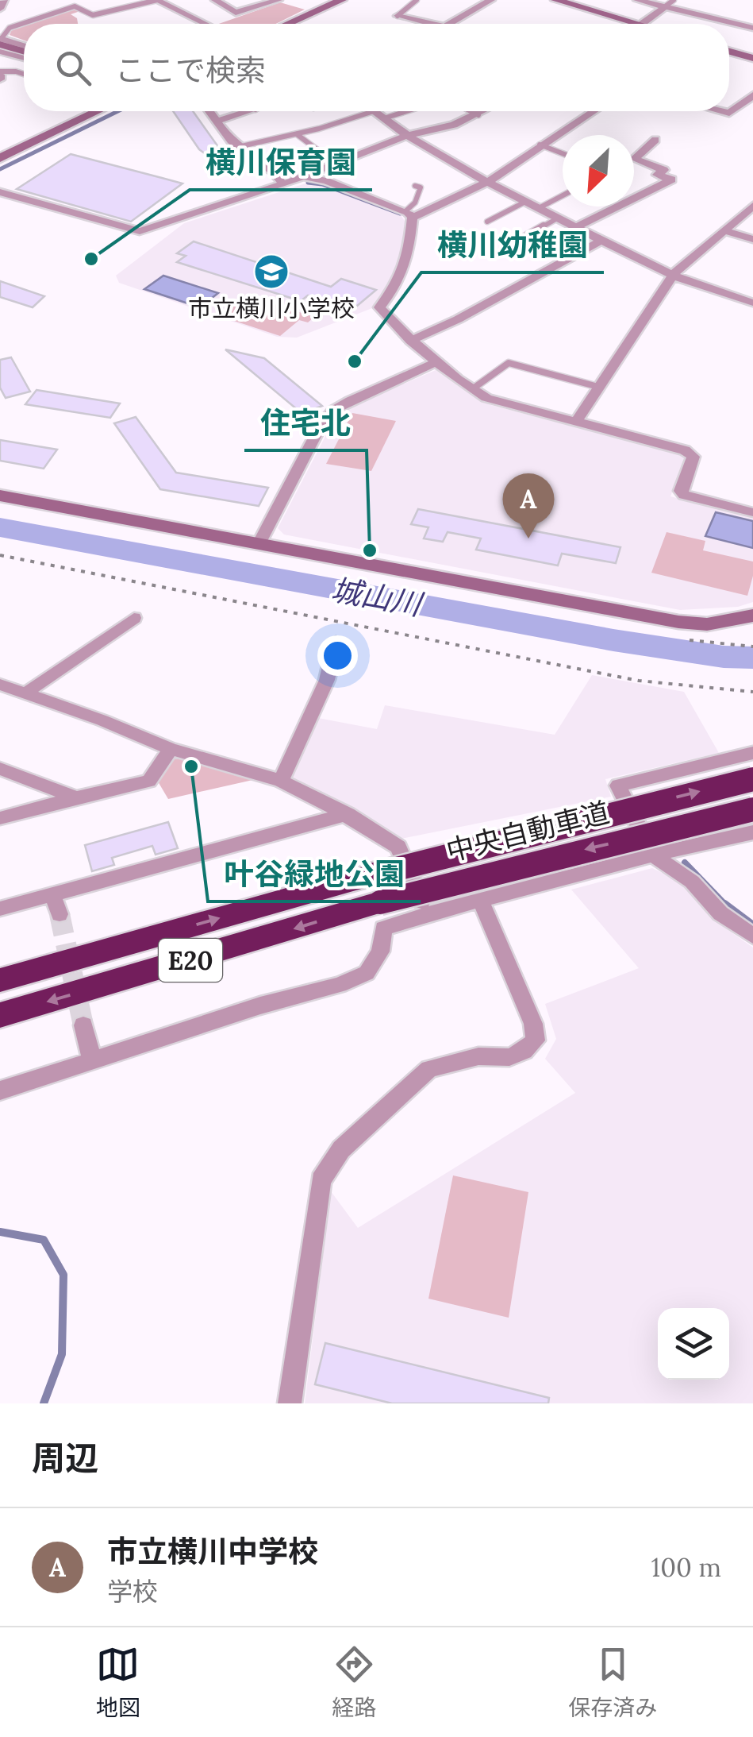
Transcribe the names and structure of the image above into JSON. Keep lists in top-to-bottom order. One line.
{"streets":{"highway":["中央自動車道","E20"]},"water":["城山川"],"places":{"other":["横川保育園","横川幼稚園","住宅北","叶谷緑地公園"],"school or university":["市立横川小学校"]},"north":"bottom left","page":{"search":"ここで検索","pins":"A","heading":"周辺","list":[{"mark":"A","name":"市立横川中学校","note":"学校","value":"100 m"}],"nav":["地図","経路","保存済み"]}}
